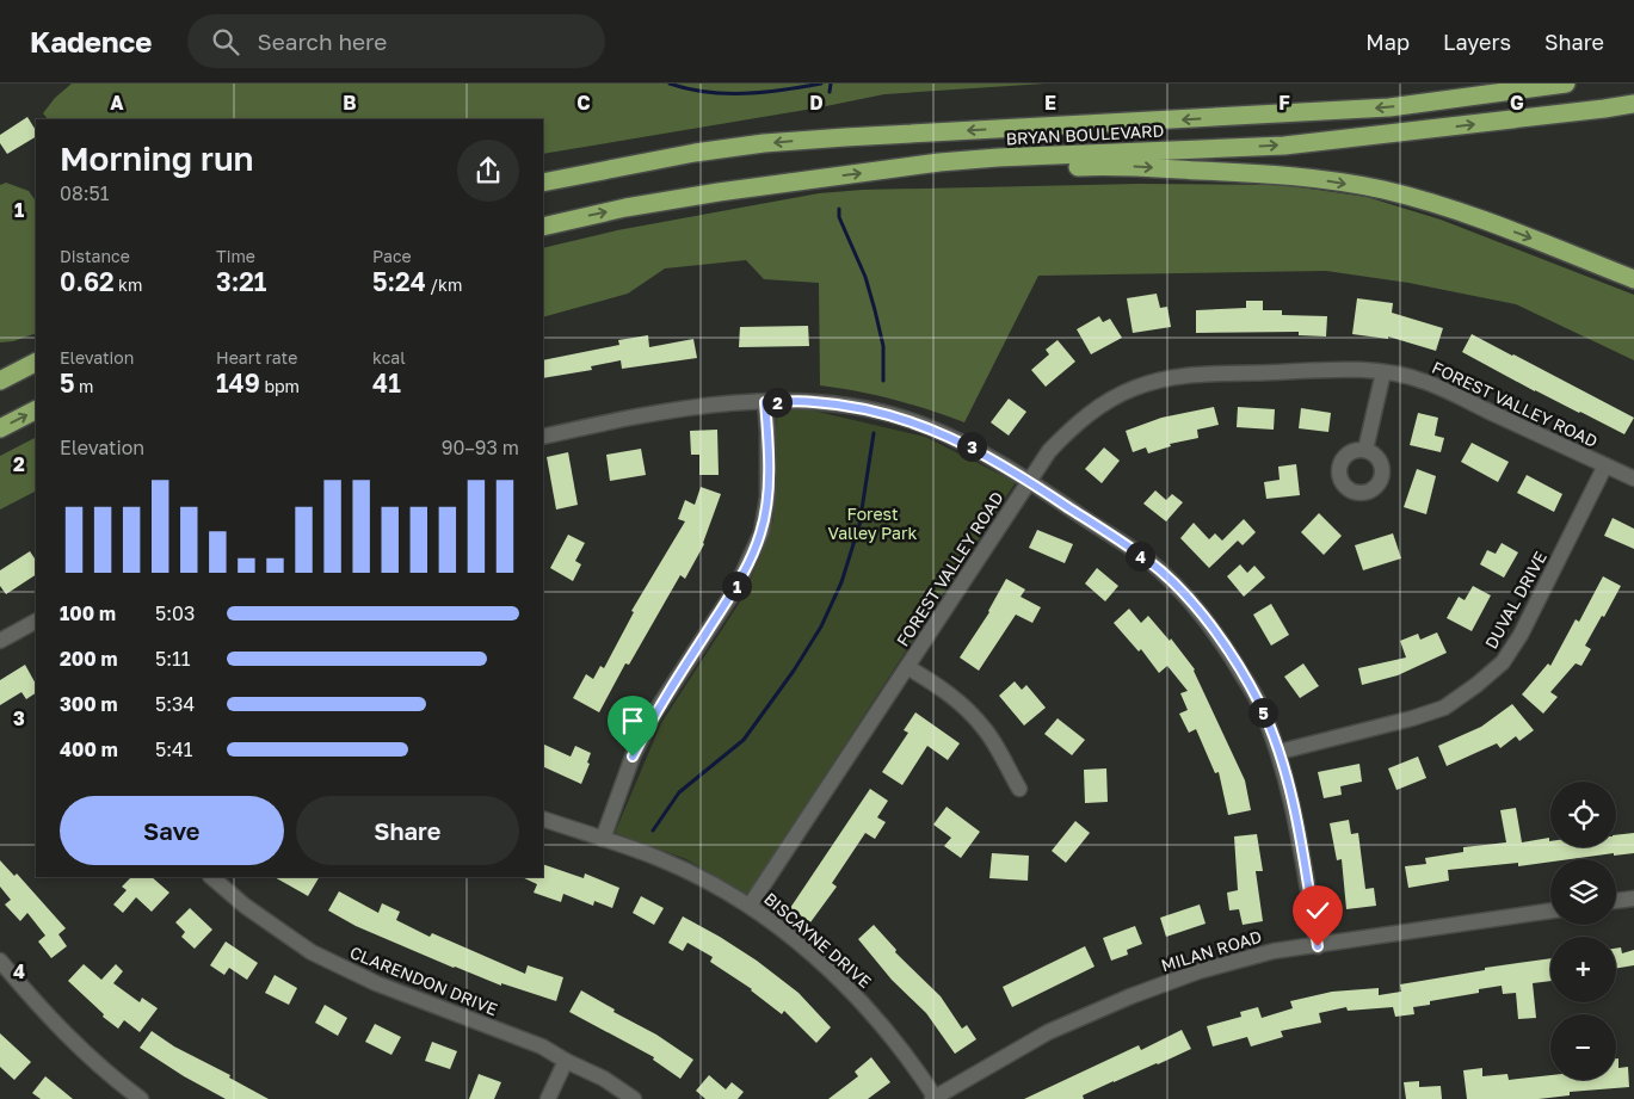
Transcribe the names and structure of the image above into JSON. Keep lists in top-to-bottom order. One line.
{"streets":{"highway":["BRYAN BOULEVARD"],"street":["FOREST VALLEY ROAD","DUVAL DRIVE","BISCAYNE DRIVE","MILAN ROAD","CLARENDON DRIVE"]},"crossings":[["FOREST VALLEY ROAD","DUVAL DRIVE"],["FOREST VALLEY ROAD","BISCAYNE DRIVE"],["BISCAYNE DRIVE","MILAN ROAD"]],"parks":["Forest Valley Park"],"page":{"header":"Kadence","search":"Search here","nav":["Map","Layers","Share"],"heading":["Morning run","08:51"],"stats":[["Distance","0.62 km"],["Time","3:21"],["Pace","5:24 /km"],["Elevation","5 m"],["Heart rate","149 bpm"],["kcal","41"]],"pins":["2","3","4","1","5"],"chart":["Elevation","90–93 m"],"list":[{"name":"100 m","note":"5:03"},{"name":"200 m","note":"5:11"},{"name":"300 m","note":"5:34"},{"name":"400 m","note":"5:41"}],"map_buttons":["+","−"],"buttons":["Save","Share"]},"grid":{"columns":["A","B","C","D","E","F","G"],"rows":["1","2","3","4"]}}
